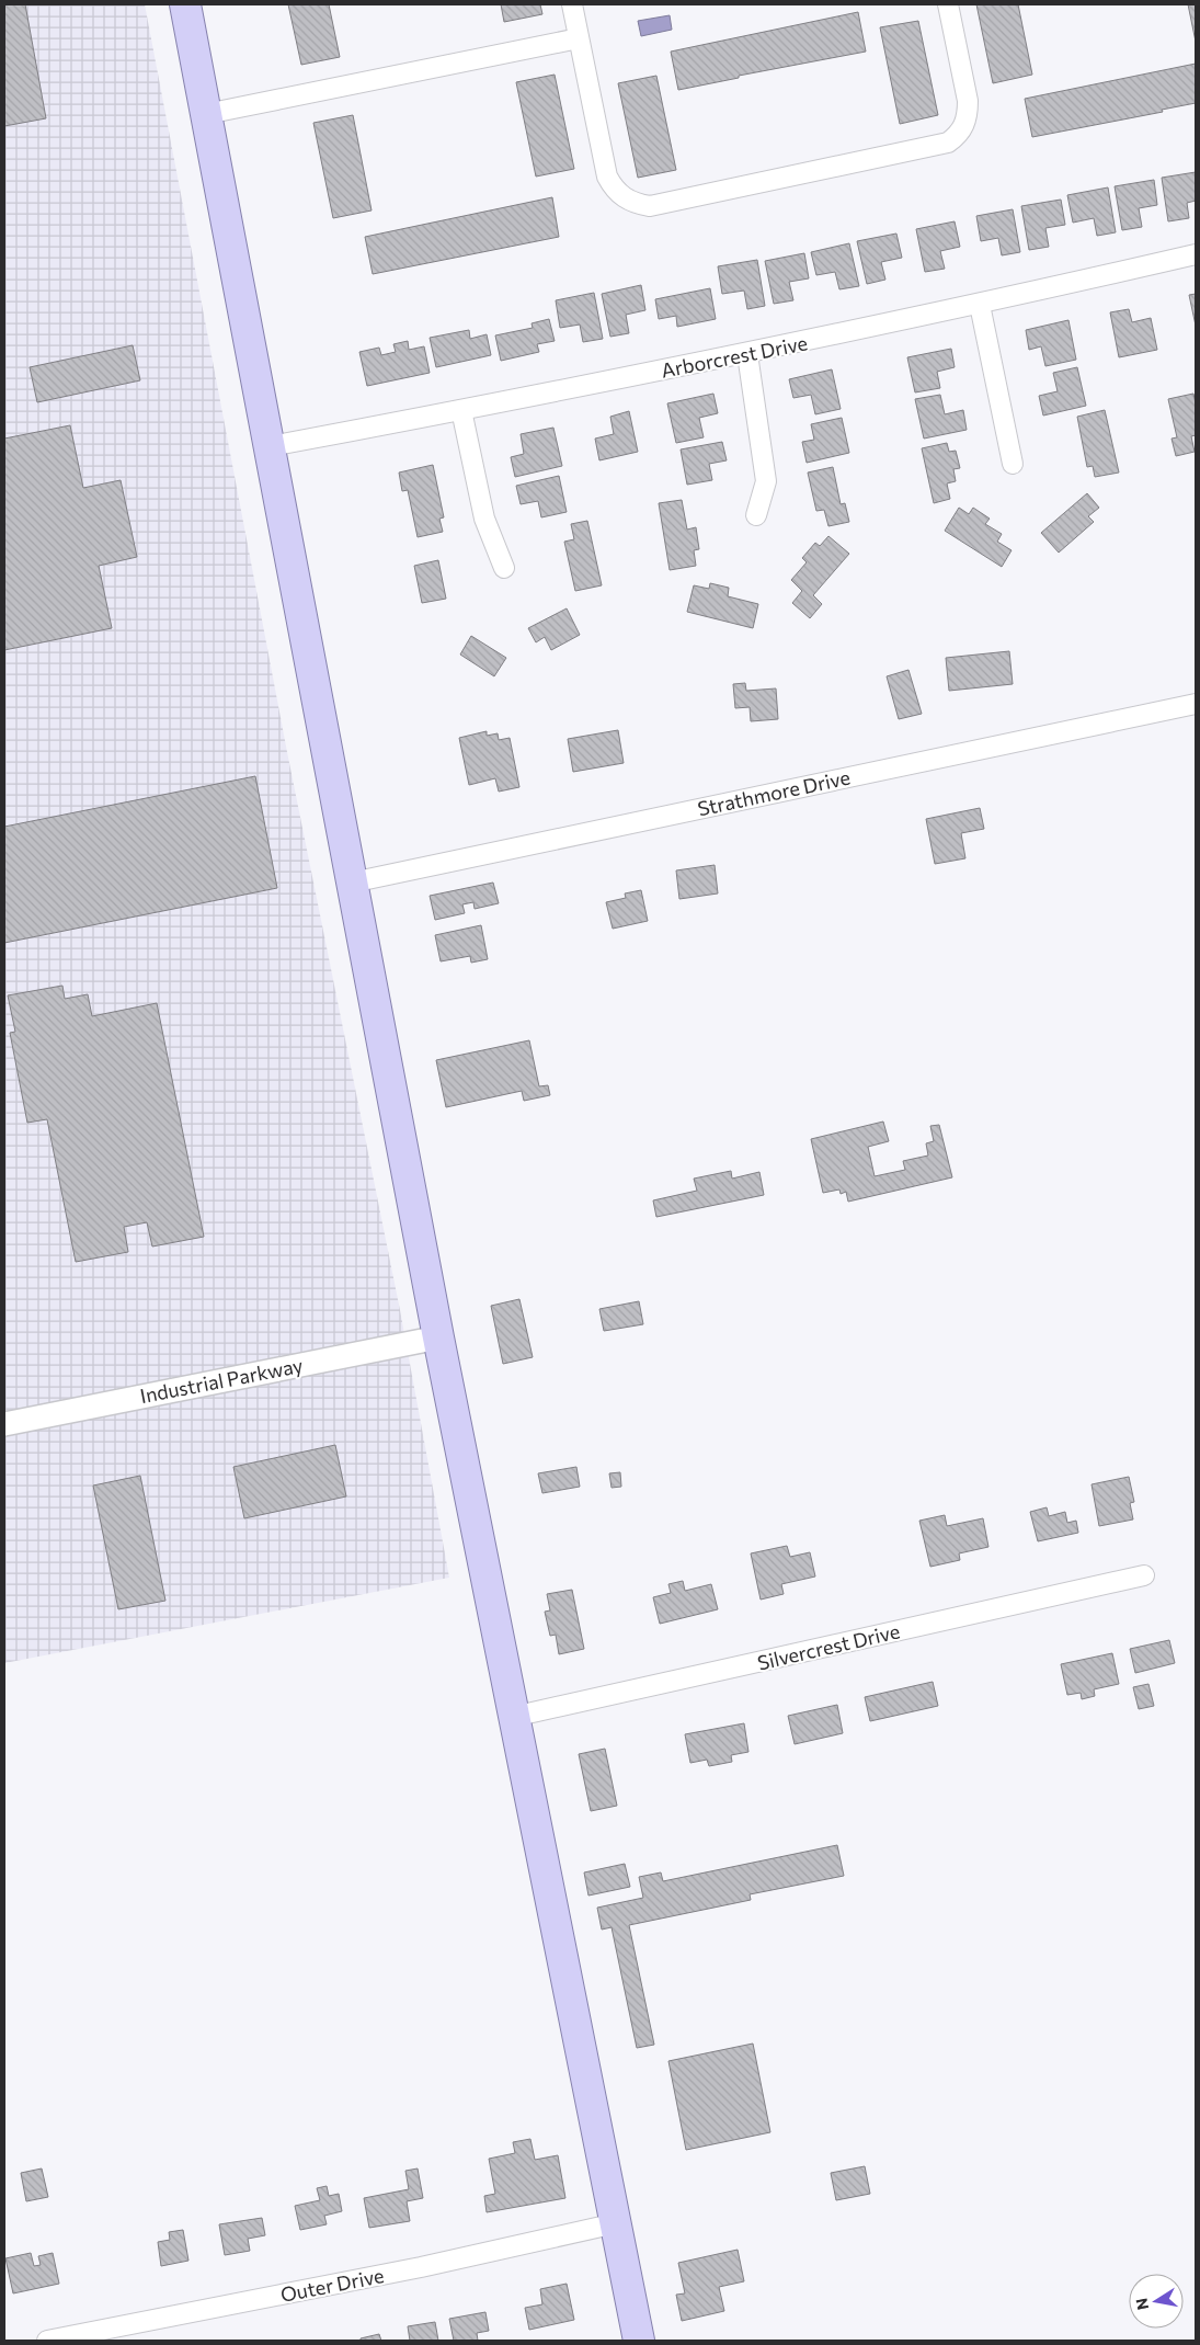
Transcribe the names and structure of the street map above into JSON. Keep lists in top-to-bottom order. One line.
{"streets":{"street":["Arborcrest Drive","Strathmore Drive","Industrial Parkway","Silvercrest Drive","Outer Drive"]},"north":"left"}
